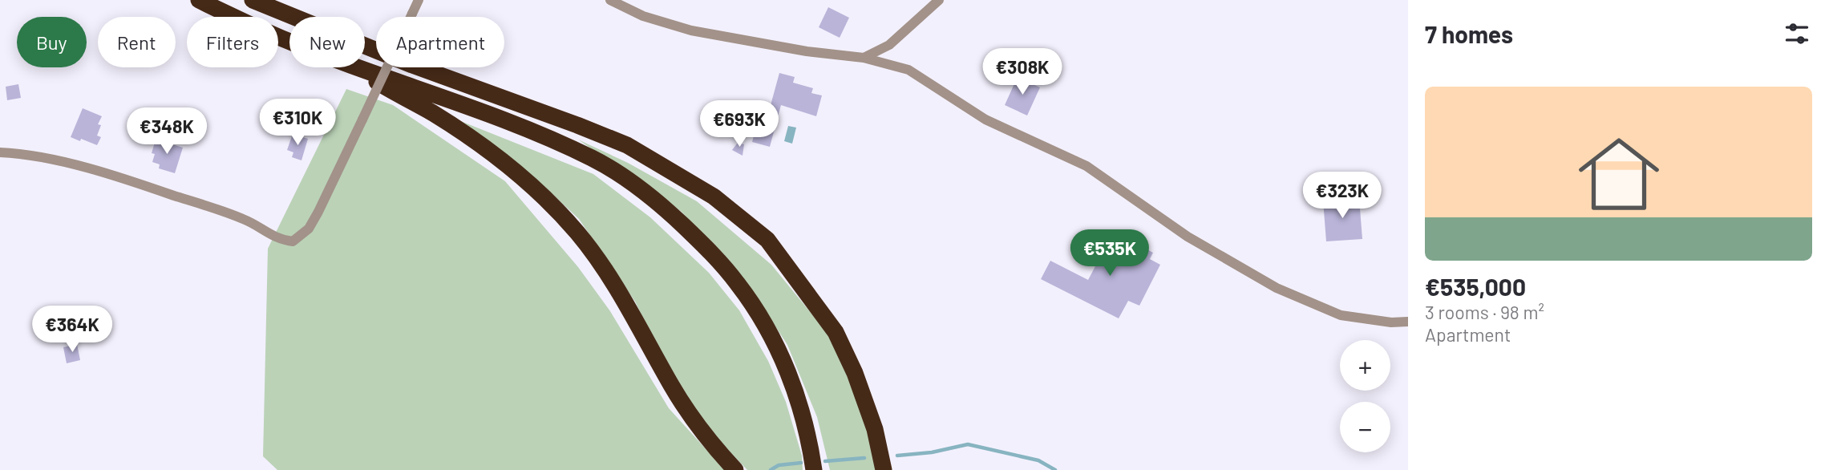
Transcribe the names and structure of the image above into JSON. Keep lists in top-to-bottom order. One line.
{"page":{"heading":"7 homes","chip":["Buy","Rent","Filters","New","Apartment"],"price":["€308K","€310K","€693K","€348K","€323K","€535K","€364K"],"list":[{"name":"€535,000","note":"3 rooms · 98 m² · Apartment"}],"map_buttons":["+","−"]}}
